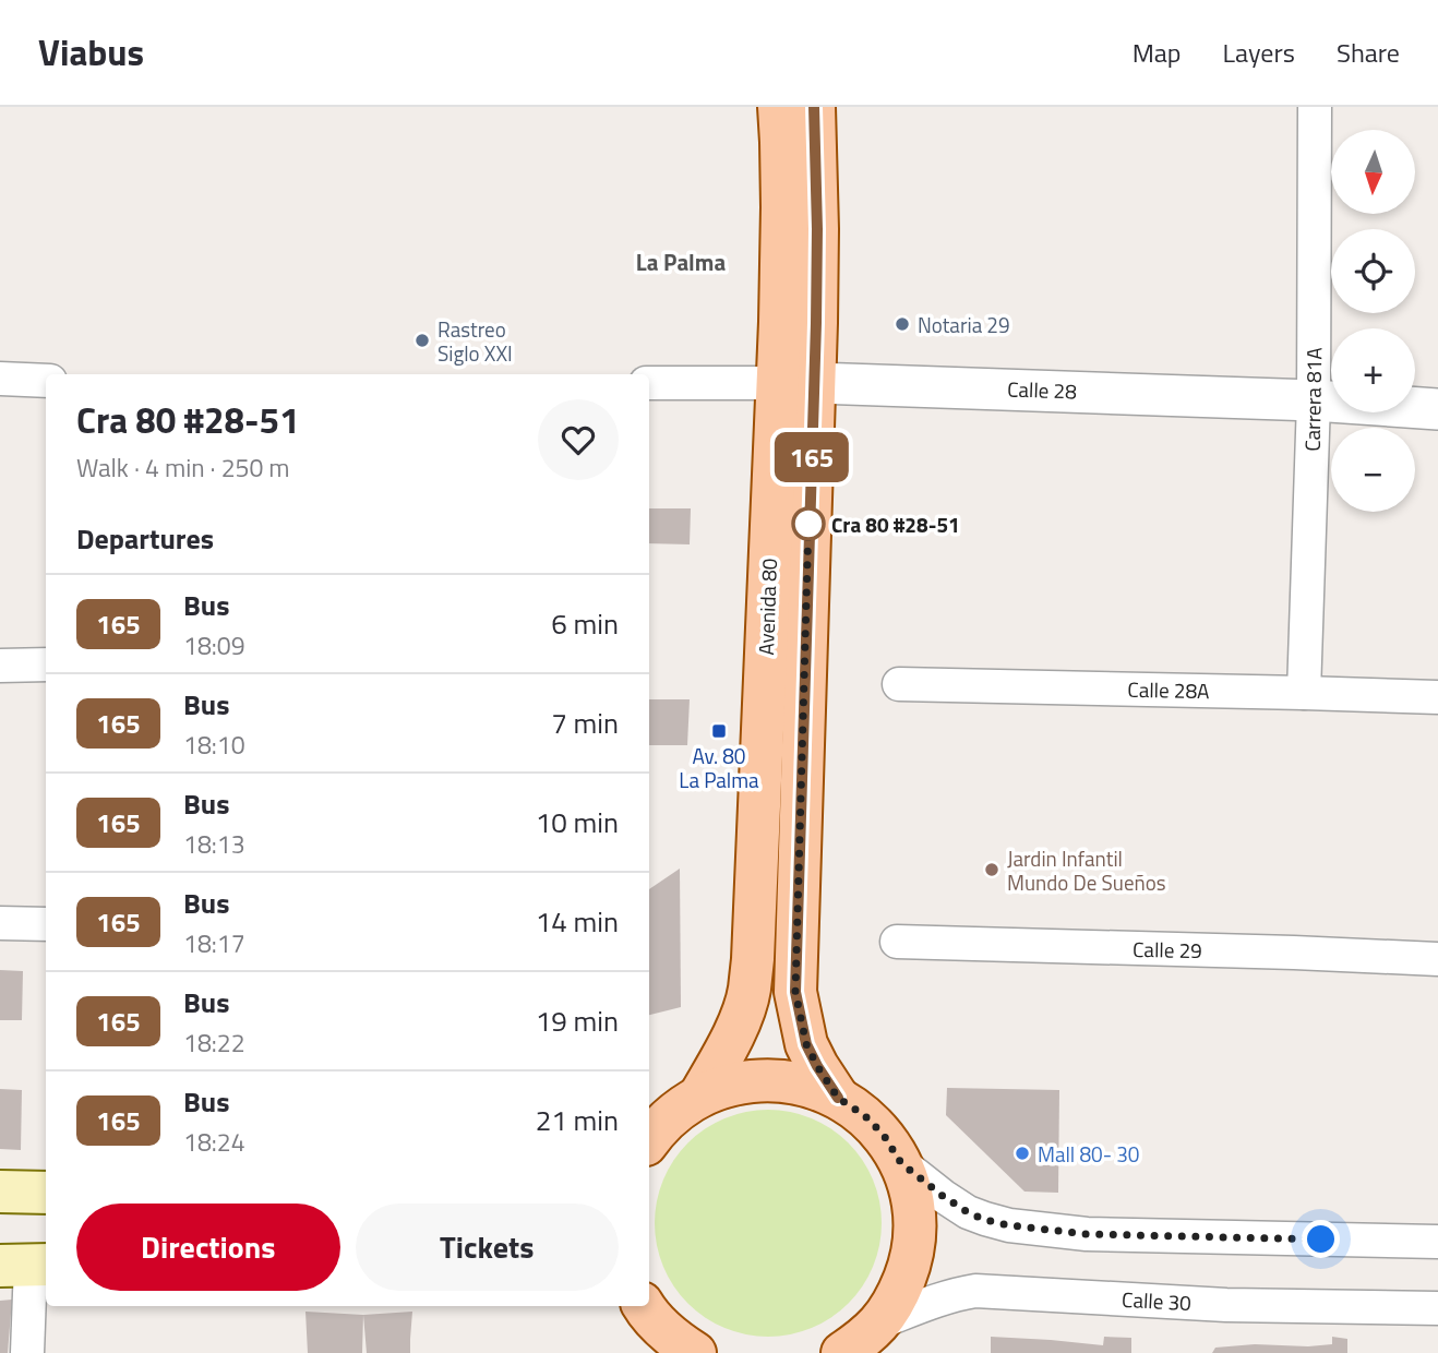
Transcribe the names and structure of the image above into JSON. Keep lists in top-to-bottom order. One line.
{"streets":{"main road":["Avenida 80"],"street":["Calle 28","Carrera 81A","Calle 28A","Calle 29","Calle 30"]},"crossings":[["Calle 28","Carrera 81A"],["Calle 28","Avenida 80"],["Carrera 81A","Calle 28A"]],"districts":["La Palma"],"places":{"other":["Notaria 29","Rastreo Siglo XXI","Cra 80 #28-51","Jardin Infantil Mundo De Sueños","Mall 80- 30"],"transit":["Av. 80 La Palma"]},"lines":["bus line 165"],"north":"bottom","page":{"header":"Viabus","nav":["Map","Layers","Share"],"on_map":"165","map_buttons":["+","−"],"heading":[["Cra 80 #28-51","Walk · 4 min · 250 m"],"Departures"],"list":[{"mark":"165","name":"Bus","note":"18:09","value":"6 min"},{"mark":"165","name":"Bus","note":"18:10","value":"7 min"},{"mark":"165","name":"Bus","note":"18:13","value":"10 min"},{"mark":"165","name":"Bus","note":"18:17","value":"14 min"},{"mark":"165","name":"Bus","note":"18:22","value":"19 min"},{"mark":"165","name":"Bus","note":"18:24","value":"21 min"}],"buttons":["Directions","Tickets"]}}
